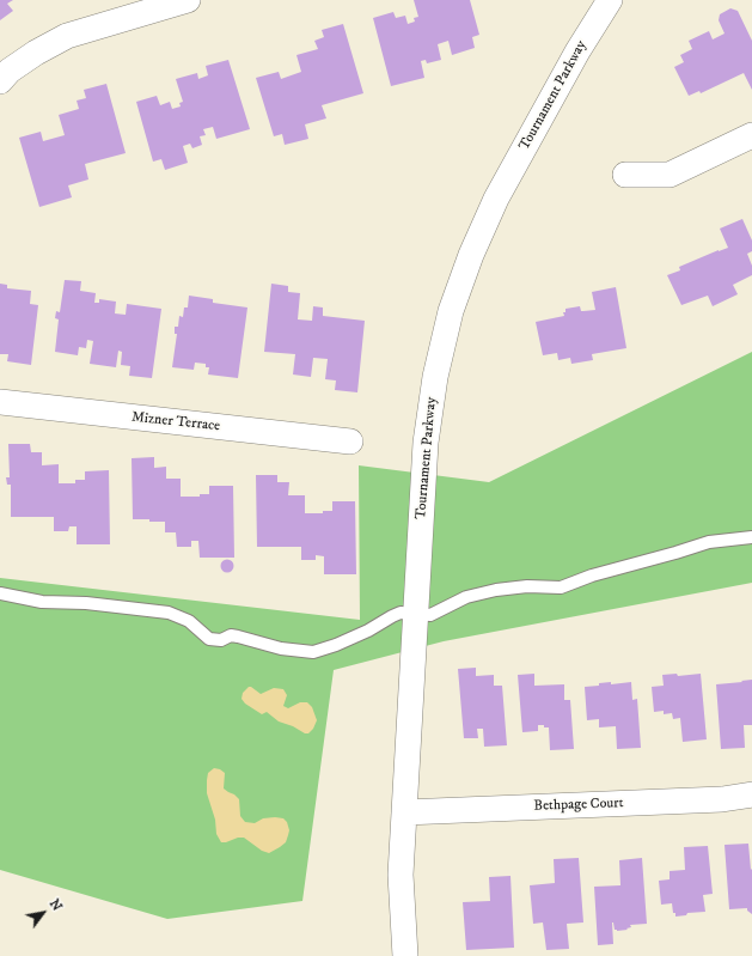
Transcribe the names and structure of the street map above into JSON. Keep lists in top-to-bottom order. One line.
{"streets":{"street":["Tournament Parkway","Mizner Terrace","Bethpage Court"]},"crossings":[["Tournament Parkway","Bethpage Court"]],"north":"top right"}
